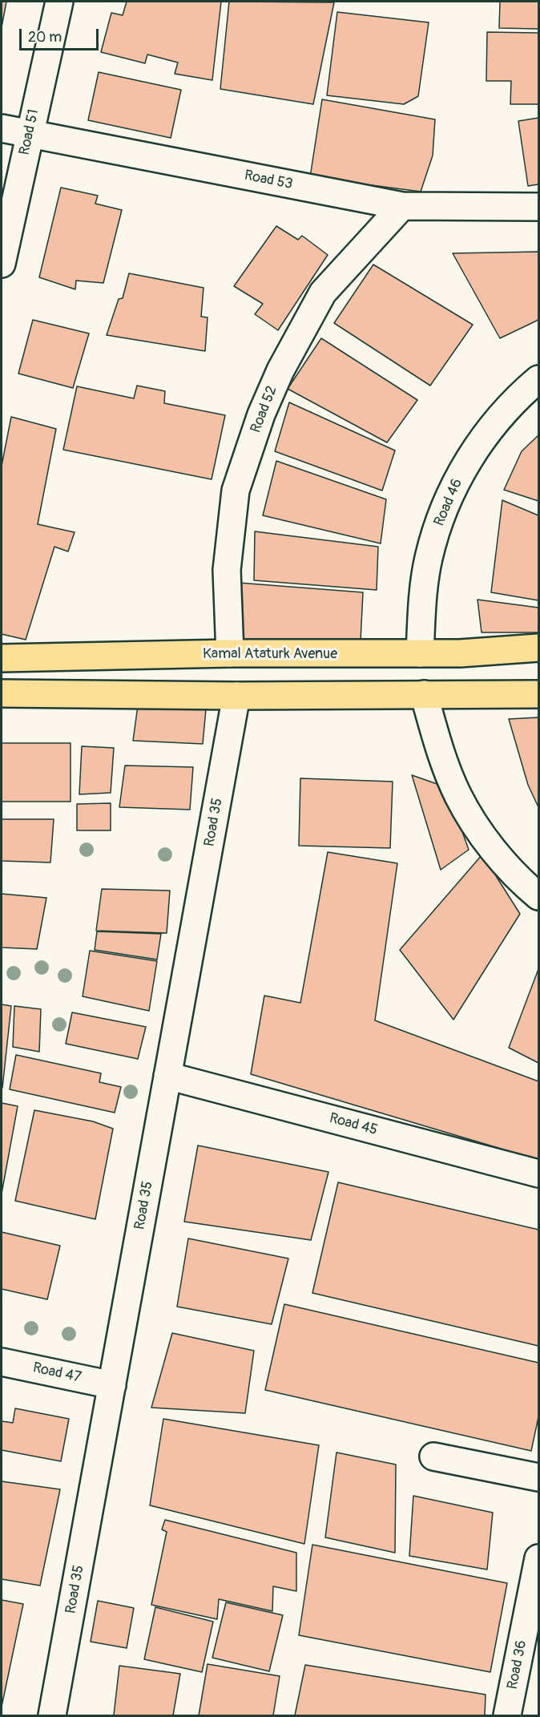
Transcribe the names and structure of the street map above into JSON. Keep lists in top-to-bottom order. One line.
{"streets":{"main road":["Kamal Ataturk Avenue"],"street":["Road 51","Road 53","Road 52","Road 46","Road 35","Road 45","Road 47","Road 36"]},"crossings":[["Road 51","Road 53"],["Road 53","Road 52"],["Road 52","Kamal Ataturk Avenue"],["Road 46","Kamal Ataturk Avenue"],["Road 35","Road 45"],["Road 35","Road 47"]],"scale_bar":"20 m"}
